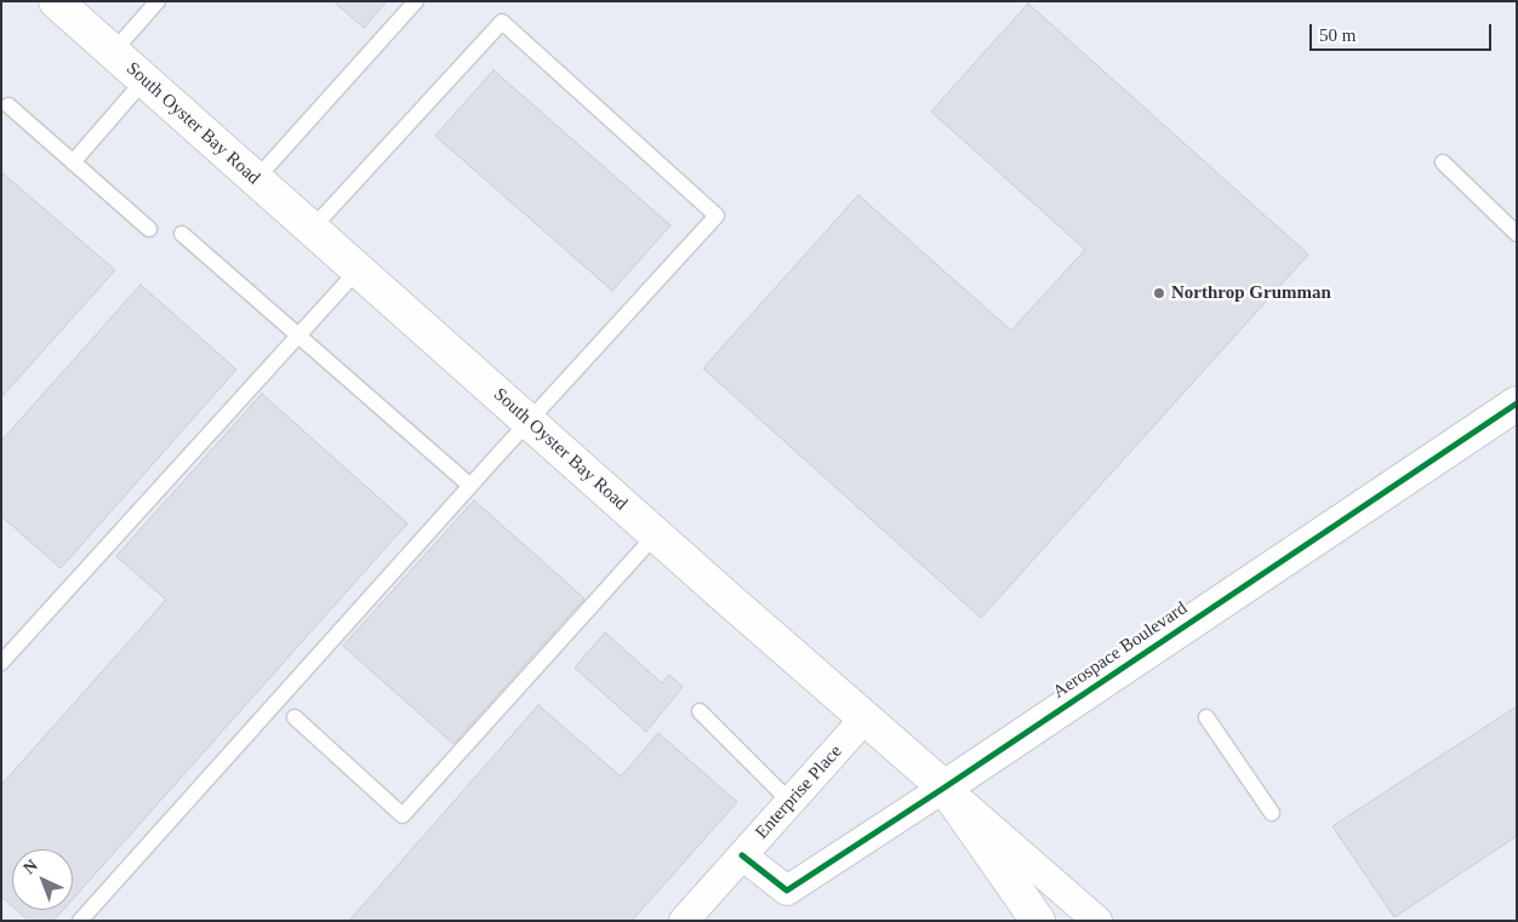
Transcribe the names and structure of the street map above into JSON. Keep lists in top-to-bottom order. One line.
{"streets":{"main road":["South Oyster Bay Road","Aerospace Boulevard"],"street":["Enterprise Place"]},"crossings":[["South Oyster Bay Road","Aerospace Boulevard"],["South Oyster Bay Road","Enterprise Place"],["Aerospace Boulevard","Enterprise Place"]],"places":["Northrop Grumman"],"scale_bar":"50 m","north":"top left"}
